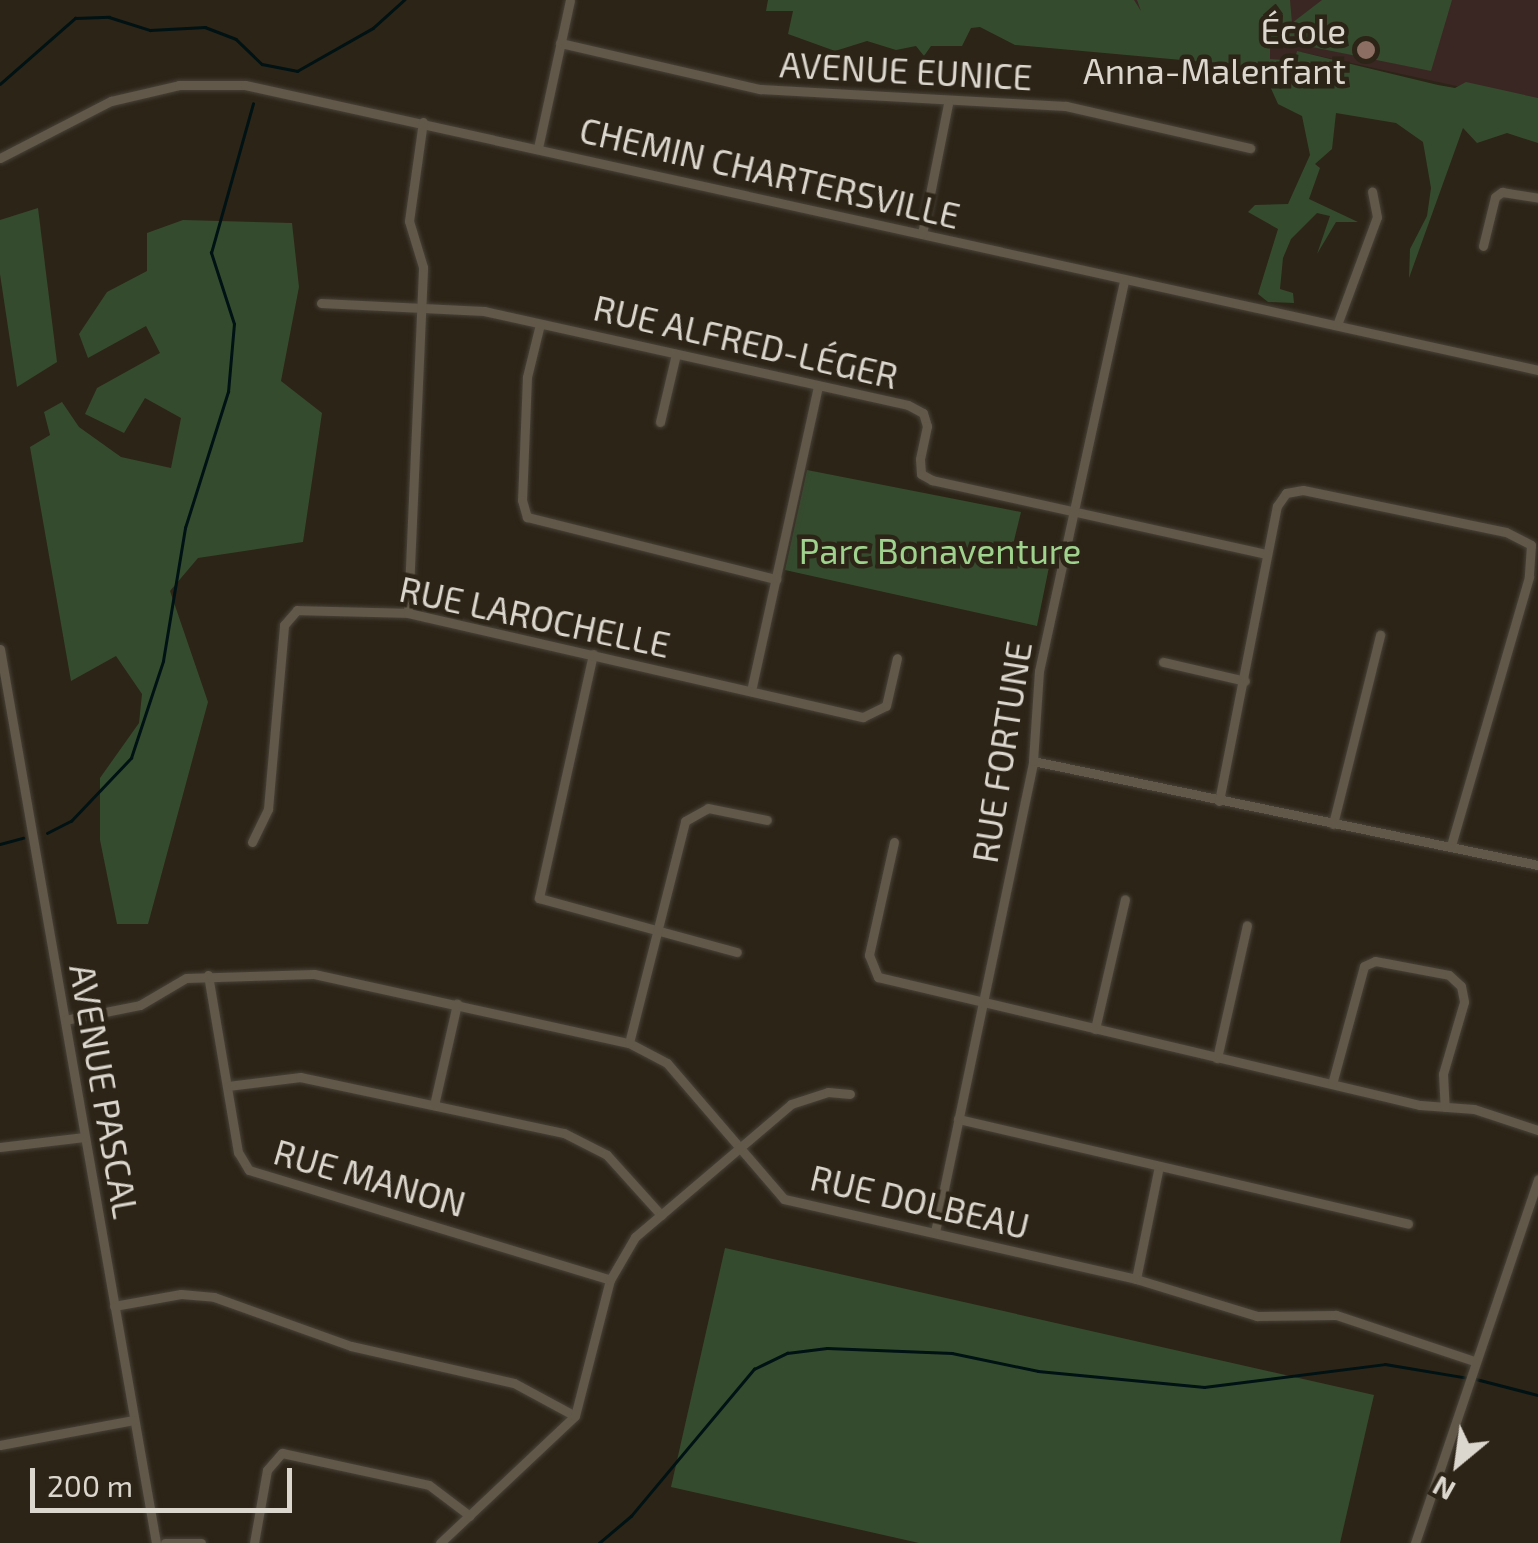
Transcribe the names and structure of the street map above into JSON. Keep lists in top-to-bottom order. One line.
{"streets":{"street":["AVENUE EUNICE","CHEMIN CHARTERSVILLE","RUE ALFRED-LÉGER","RUE LAROCHELLE","RUE FORTUNE","AVENUE PASCAL","RUE MANON","RUE DOLBEAU"]},"crossings":[["CHEMIN CHARTERSVILLE","RUE FORTUNE"],["RUE ALFRED-LÉGER","RUE FORTUNE"],["RUE FORTUNE","RUE DOLBEAU"],["AVENUE PASCAL","RUE DOLBEAU"],["RUE MANON","RUE DOLBEAU"]],"parks":["Parc Bonaventure"],"places":["École Anna-Malenfant"],"scale_bar":"200 m","north":"bottom left"}
